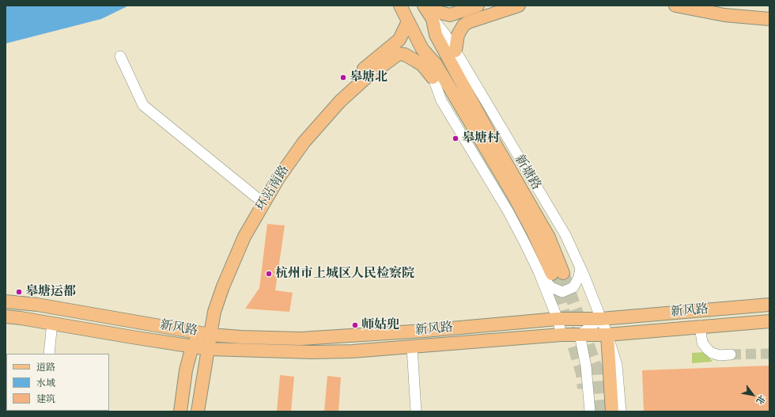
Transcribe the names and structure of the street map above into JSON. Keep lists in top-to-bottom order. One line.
{"streets":{"main road":["新塘路","环站南路","新风路"]},"crossings":[["新塘路","环站南路"],["新塘路","新风路"],["环站南路","新风路"]],"places":["皋塘北","皋塘村","杭州市上城区人民检察院","皋塘运都","师姑兜"],"legend":["道路","水域","建筑"],"north":"bottom right"}
